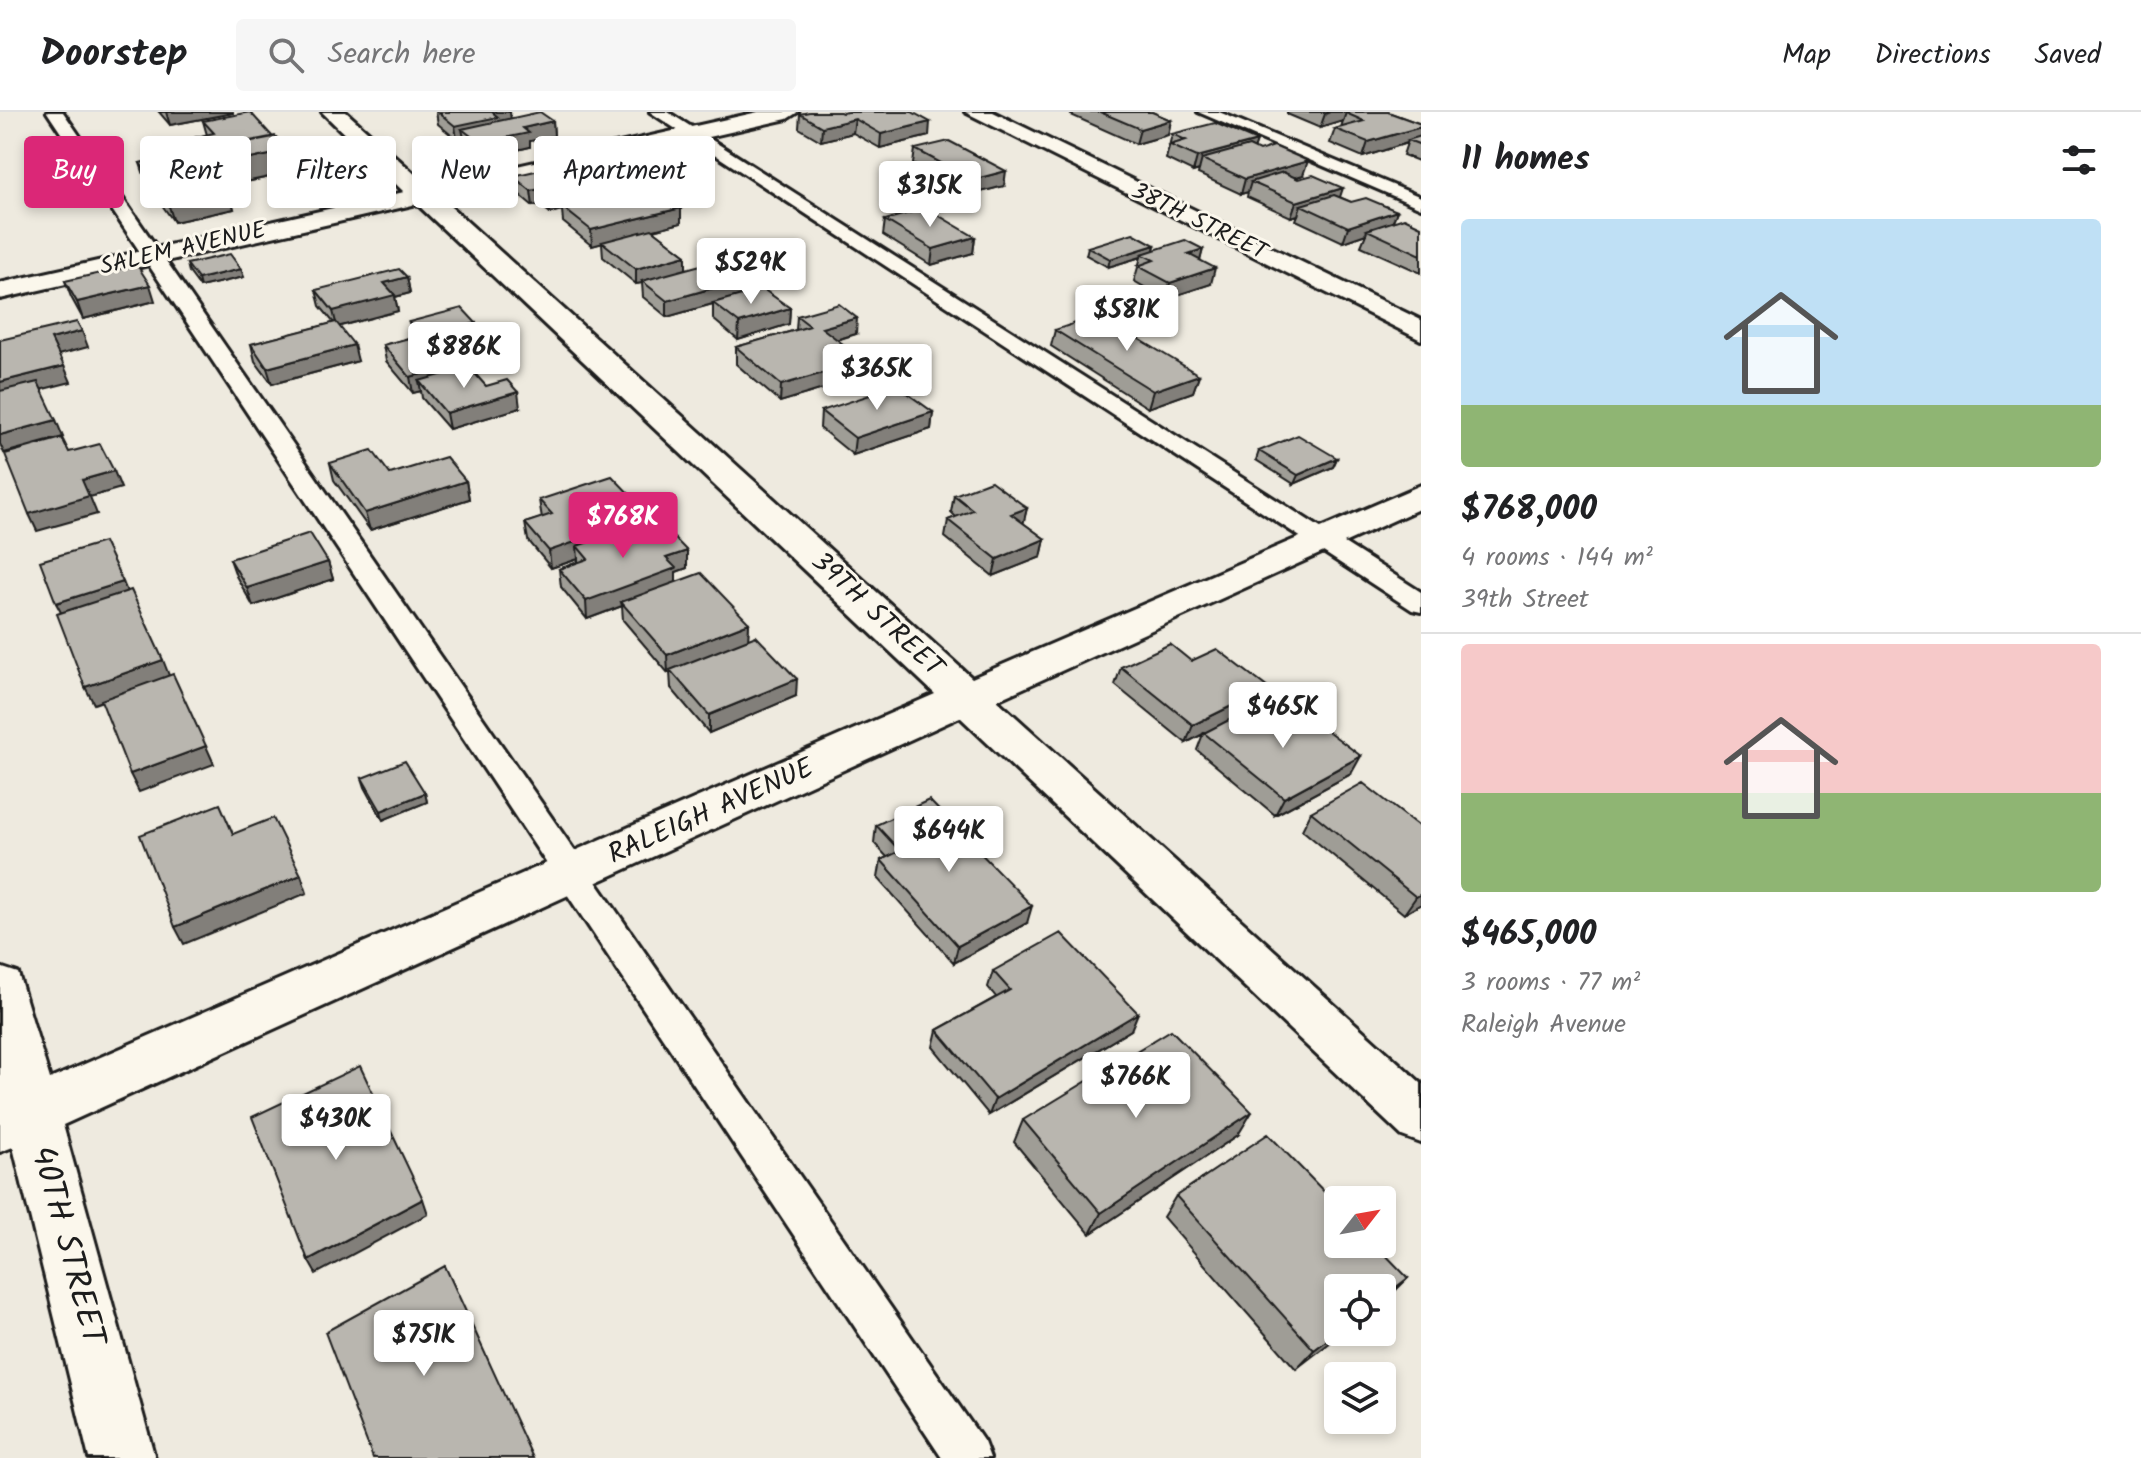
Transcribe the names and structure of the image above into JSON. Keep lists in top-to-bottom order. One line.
{"streets":{"street":["38TH STREET","SALEM AVENUE","39TH STREET","RALEIGH AVENUE","40TH STREET"]},"crossings":[["39TH STREET","RALEIGH AVENUE"],["RALEIGH AVENUE","40TH STREET"]],"north":"top right","page":{"header":"Doorstep","search":"Search here","nav":["Map","Directions","Saved"],"heading":"11 homes","chip":["Buy","Rent","Filters","New","Apartment"],"price":["$315K","$529K","$581K","$886K","$365K","$768K","$465K","$644K","$766K","$430K","$751K"],"list":[{"name":"$768,000","note":"4 rooms · 144 m² · 39th Street"},{"name":"$465,000","note":"3 rooms · 77 m² · Raleigh Avenue"}]}}
